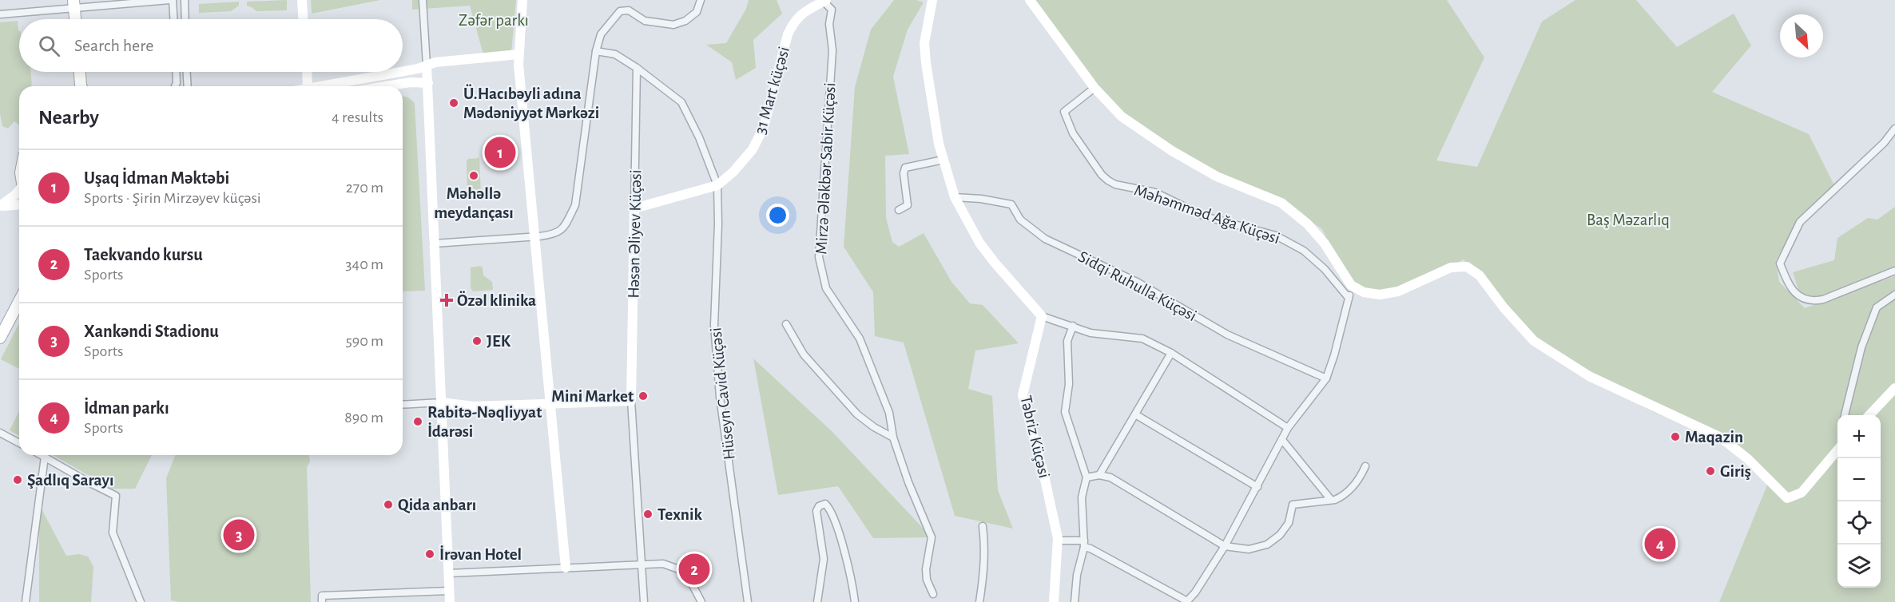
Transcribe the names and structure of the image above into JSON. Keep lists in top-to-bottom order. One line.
{"streets":{"street":["31 Mart küçəsi","Mirzə Ələkbər Sabir Küçəsi","Məhəmməd Ağa Küçəsi","Həsən Əliyev Küçəsi","Sidqi Ruhulla Küçəsi","Hüseyn Cavid Küçəsi","Təbriz Küçəsi"]},"crossings":[["31 Mart küçəsi","Mirzə Ələkbər Sabir Küçəsi"],["31 Mart küçəsi","Həsən Əliyev Küçəsi"],["31 Mart küçəsi","Hüseyn Cavid Küçəsi"],["Həsən Əliyev Küçəsi","Hüseyn Cavid Küçəsi"]],"parks":["Zəfər parkı","Baş Məzarlıq"],"places":{"other":["Ü.Hacıbəyli adına Mədəniyyət Mərkəzi","Məhəllə meydançası","JEK","Mini Market","Rabitə-Nəqliyyat İdarəsi","Maqazin","Giriş","Şadlıq Sarayı","Qida anbarı","Texnik","İrəvan Hotel"],"health":["Özəl klinika"]},"north":"bottom right","page":{"search":"Search here","heading":["Nearby","4 results"],"pins":["1","3","4","2"],"list":[{"mark":"1","name":"Uşaq İdman Məktəbi","note":"Sports · Şirin Mirzəyev küçəsi","value":"270 m"},{"mark":"2","name":"Taekvando kursu","note":"Sports","value":"340 m"},{"mark":"3","name":"Xankəndi Stadionu","note":"Sports","value":"590 m"},{"mark":"4","name":"İdman parkı","note":"Sports","value":"890 m"}],"map_buttons":["+","−"]}}
